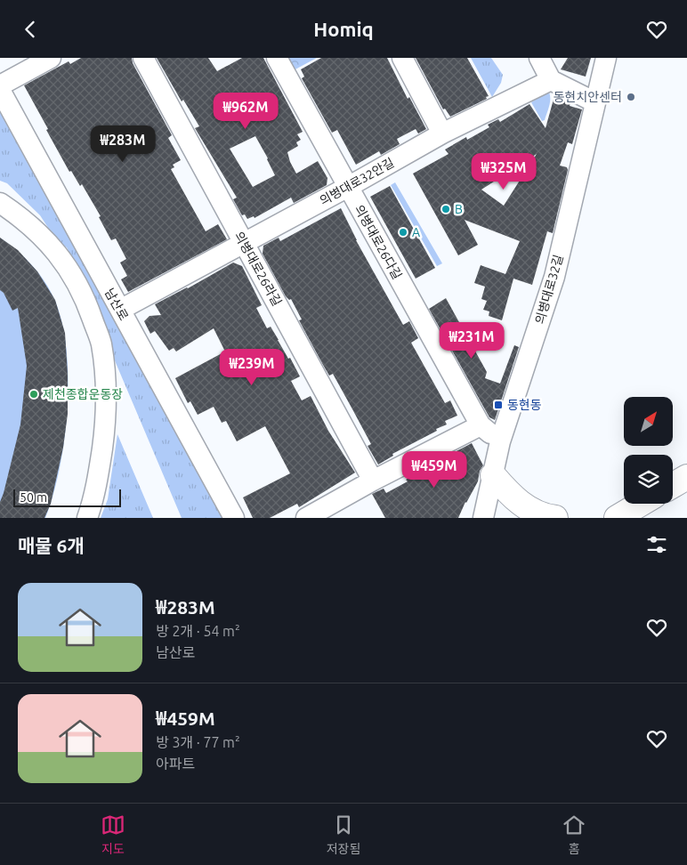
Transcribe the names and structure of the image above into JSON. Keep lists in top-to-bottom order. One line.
{"streets":{"street":["의병대로32안길","의병대로26다길","의병대로26라길","의병대로32길","남산로"]},"crossings":[["의병대로32안길","의병대로26다길"],["의병대로32안길","의병대로26라길"],["의병대로32안길","남산로"]],"places":{"other":["동현치안센터","B","A","제천종합운동장"],"transit":["동현동"]},"scale_bar":"50 m","north":"top right","page":{"header":"Homiq","price":["₩962M","₩283M","₩325M","₩231M","₩239M","₩459M"],"scale":"50 m","heading":"매물 6개","list":[{"name":"₩283M","note":"방 2개 · 54 m² · 남산로"},{"name":"₩459M","note":"방 3개 · 77 m² · 아파트"}],"tabs":["지도","저장됨","홈"]}}
